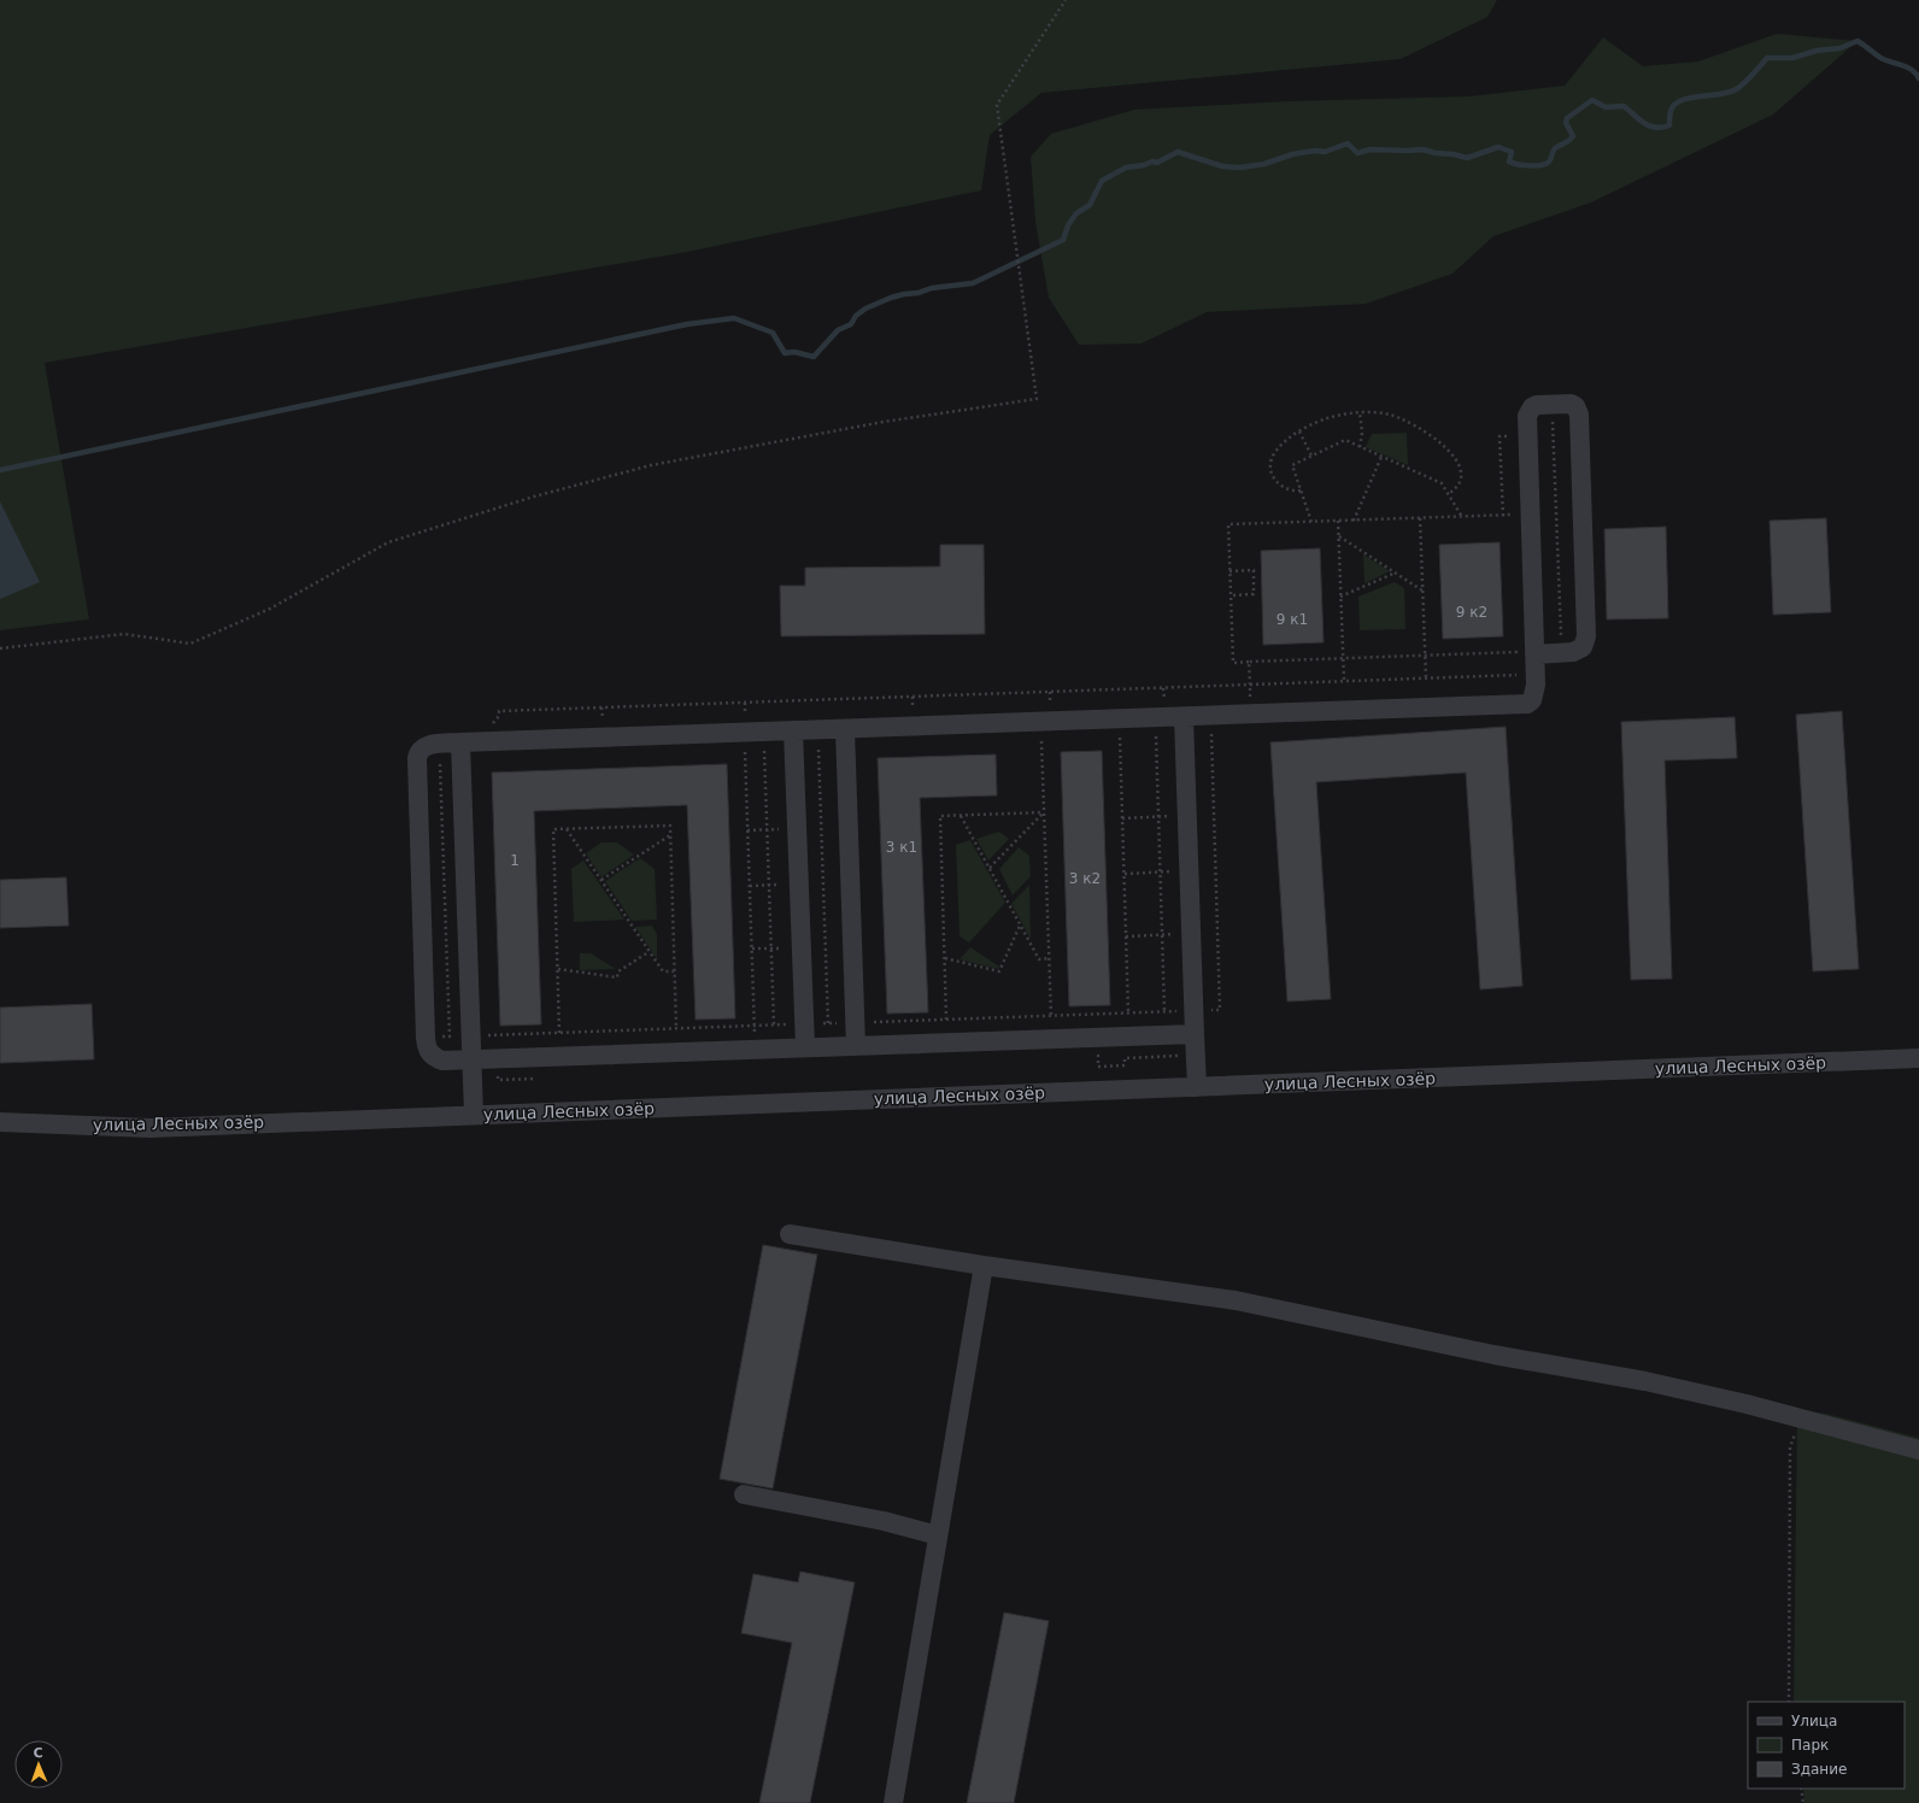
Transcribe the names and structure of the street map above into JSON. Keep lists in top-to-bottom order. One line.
{"streets":{"street":["улица Лесных озёр"]},"house_numbers":["9 к2","9 к1","3 к1","1","3 к2"],"legend":["Улица","Парк","Здание"],"north":"top"}
